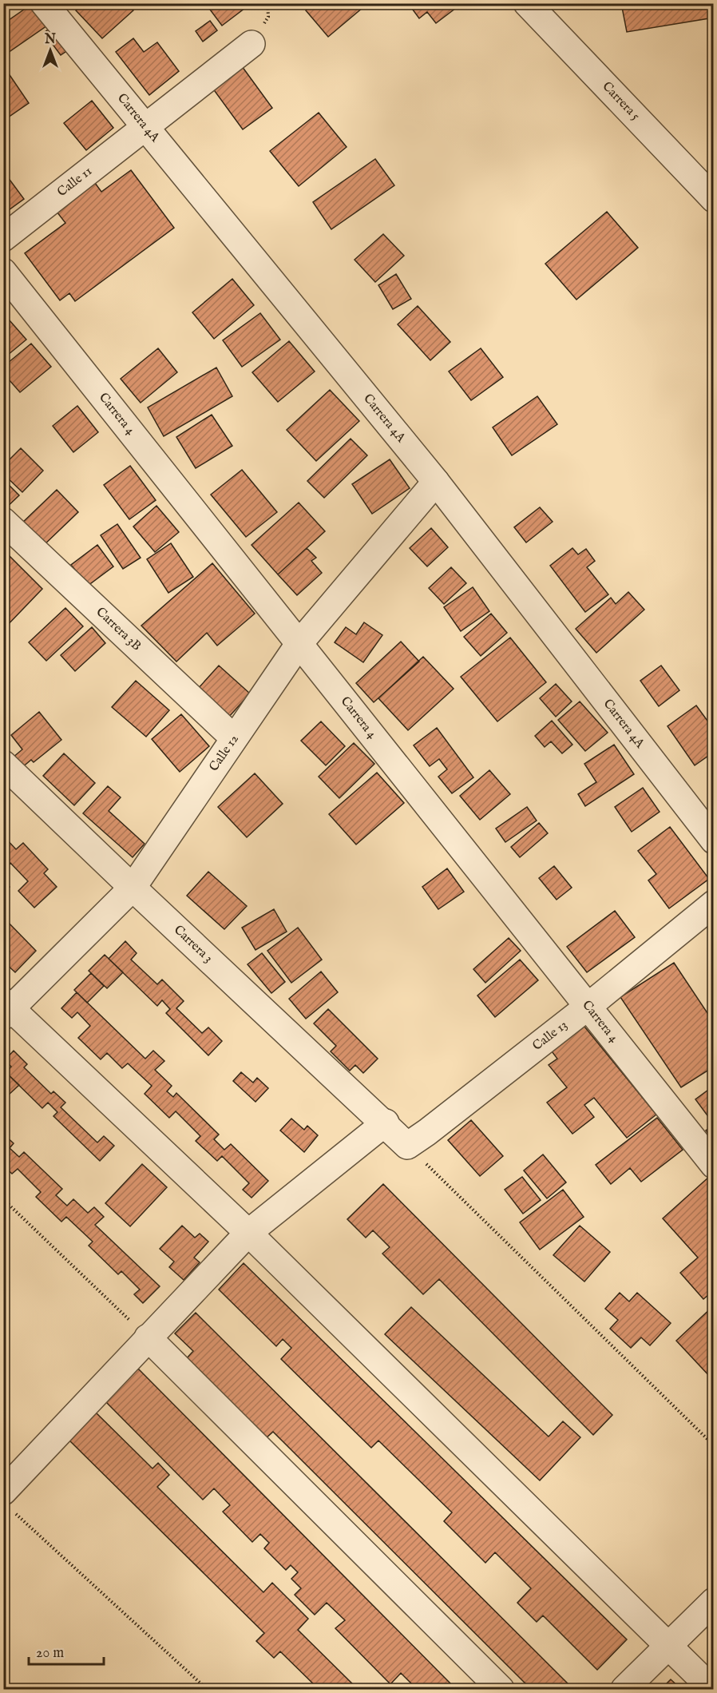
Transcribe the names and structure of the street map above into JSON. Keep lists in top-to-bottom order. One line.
{"streets":{"street":["Carrera 5","Carrera 4A","Calle 11","Carrera 4","Carrera 3B","Calle 12","Carrera 3","Calle 13"]},"crossings":[["Carrera 4A","Calle 11"],["Carrera 4A","Calle 12"],["Carrera 4","Calle 12"],["Carrera 4","Calle 13"],["Carrera 3B","Calle 12"],["Calle 12","Carrera 3"],["Carrera 3","Calle 13"]],"scale_bar":"20 m","north":"top"}
